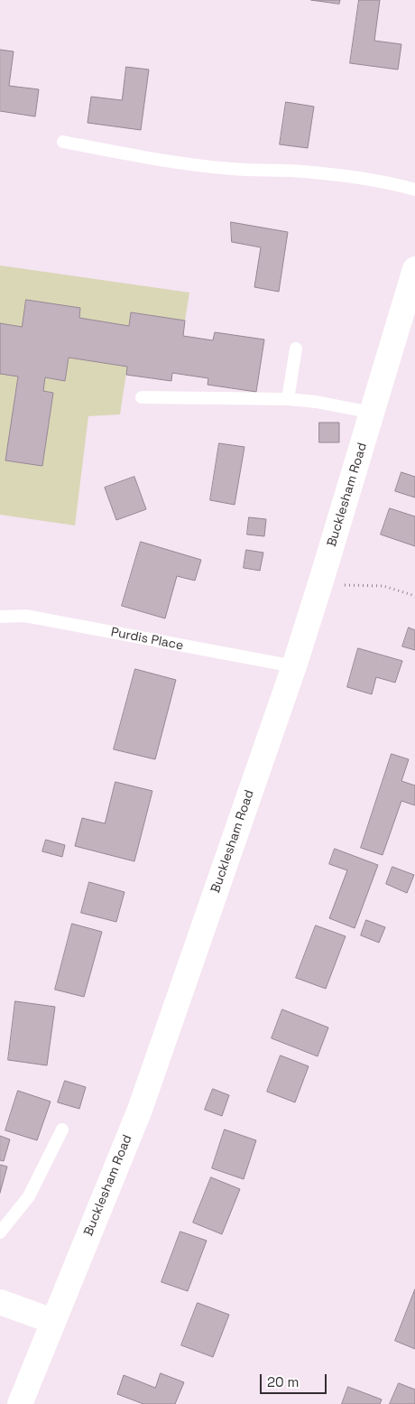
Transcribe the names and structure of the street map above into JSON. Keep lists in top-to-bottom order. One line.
{"streets":{"street":["Bucklesham Road"],"lane":["Purdis Place"]},"crossings":[["Bucklesham Road","Purdis Place"]],"scale_bar":"20 m"}
